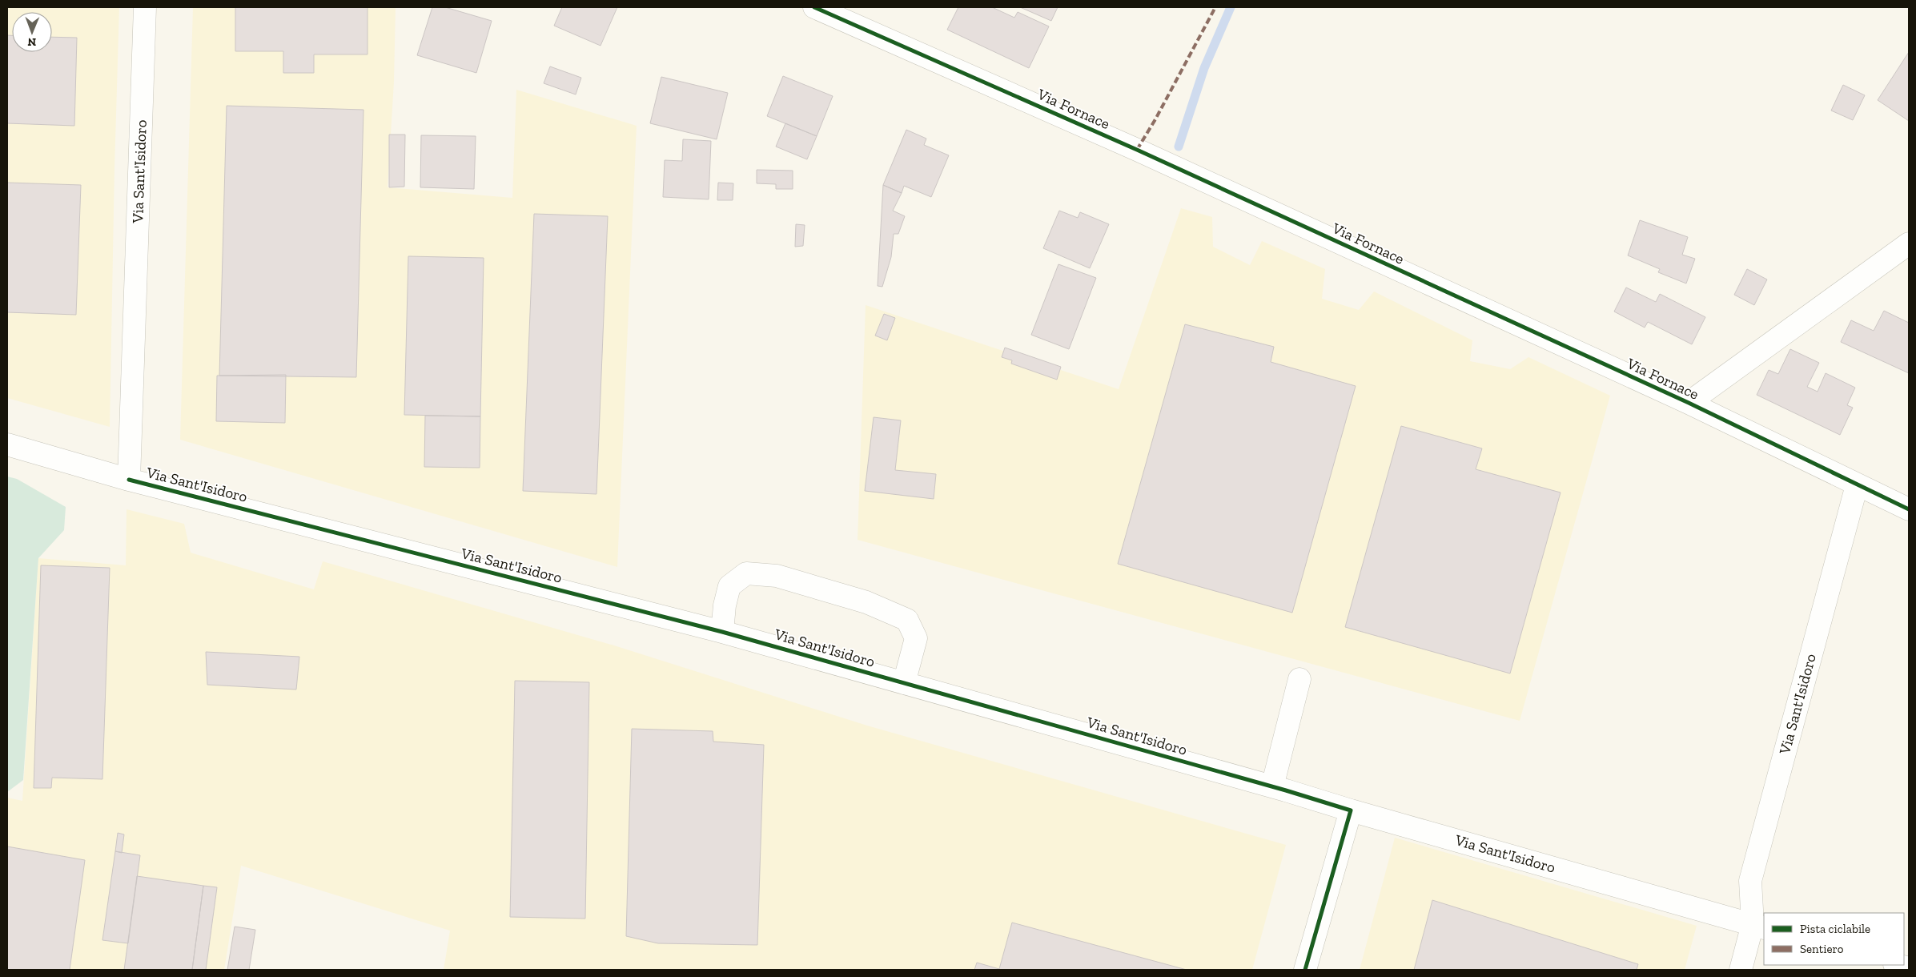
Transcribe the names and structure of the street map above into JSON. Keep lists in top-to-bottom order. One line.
{"streets":{"street":["Via Fornace","Via Sant'Isidoro"]},"crossings":[["Via Fornace","Via Sant'Isidoro"]],"legend":["Pista ciclabile","Sentiero"],"north":"bottom"}
